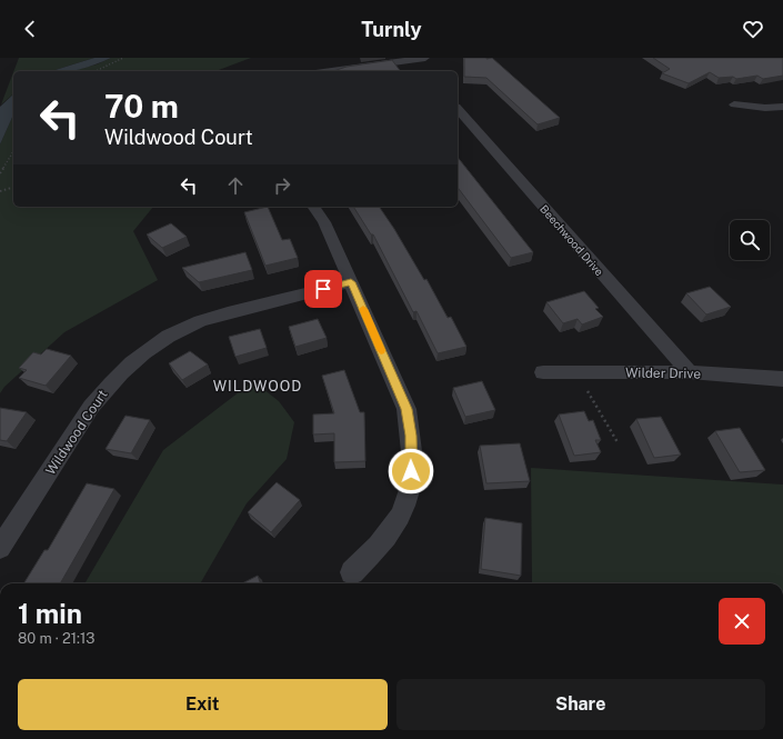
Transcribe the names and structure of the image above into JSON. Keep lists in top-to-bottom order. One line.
{"streets":{"street":["Beechwood Drive","Wilder Drive","Wildwood Court"]},"crossings":[["Beechwood Drive","Wilder Drive"]],"districts":["WILDWOOD"],"page":{"header":"Turnly","turn":["70 m","Wildwood Court"],"heading":["1 min","80 m · 21:13"],"buttons":["Exit","Share"]}}
